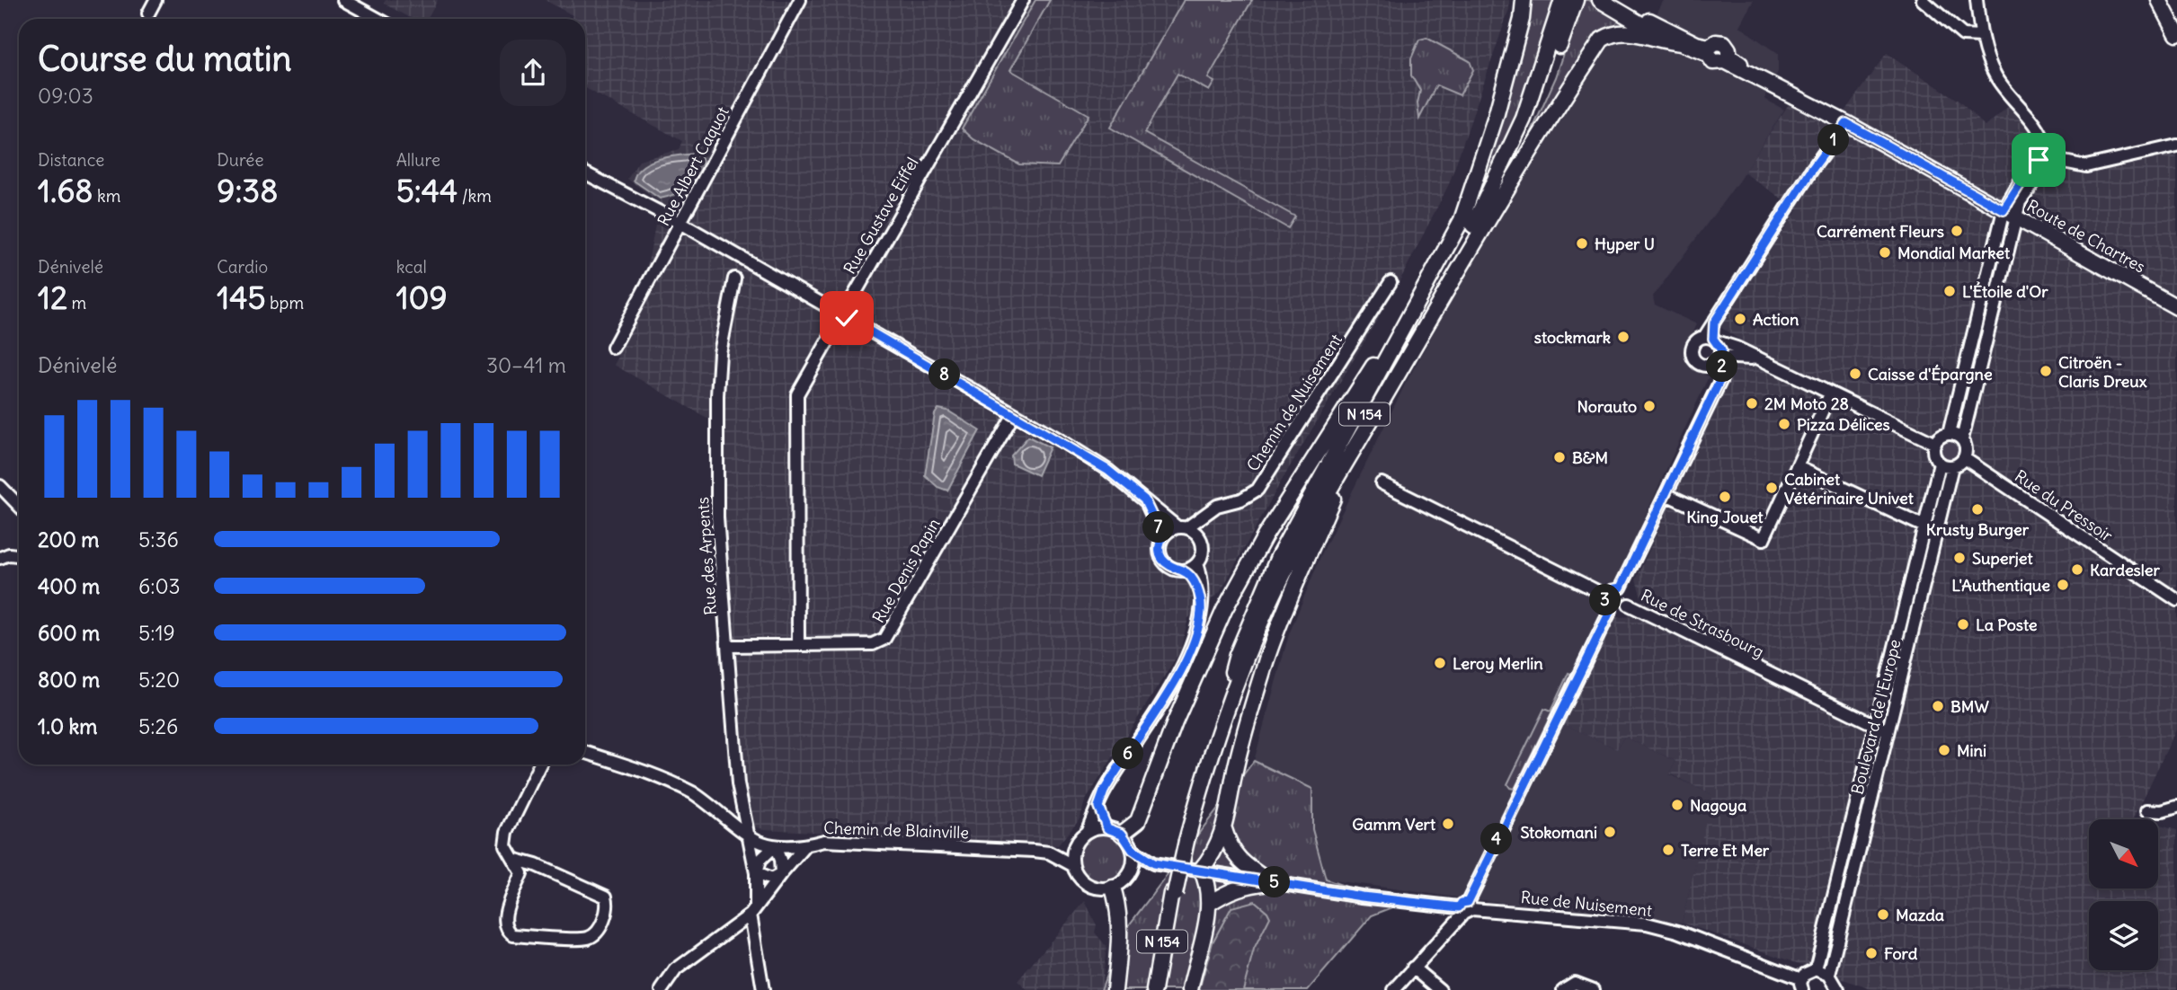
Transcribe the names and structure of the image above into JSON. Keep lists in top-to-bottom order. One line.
{"streets":{"main road":["Route de Chartres","N 154"],"street":["Rue Albert Caquot","Rue Gustave Eiffel","Chemin de Nuisement","Rue du Pressoir","Rue des Arpents","Rue Denis Papin","Rue de Strasbourg","Boulevard de l'Europe","Chemin de Blainville","Rue de Nuisement"]},"crossings":[["Rue Gustave Eiffel","Rue Denis Papin"],["Rue du Pressoir","Boulevard de l'Europe"],["Rue des Arpents","Rue Denis Papin"],["Rue des Arpents","Chemin de Blainville"],["Rue de Strasbourg","Boulevard de l'Europe"],["Chemin de Blainville","Rue de Nuisement"]],"places":["Carrément Fleurs","Hyper U","Mondial Market","L'Étoile d'Or","Action","stockmark","Citroën - Claris Dreux","Caisse d'Épargne","2M Moto 28","Norauto","Pizza Délices","B&M","Cabinet Vétérinaire Univet","King Jouet","Krusty Burger","Superjet","Kardesler","L'Authentique","La Poste","Leroy Merlin","BMW","Mini","Nagoya","Gamm Vert","Stokomani","Terre Et Mer","Mazda","Ford"],"north":"bottom right","page":{"heading":["Course du matin","09:03"],"pins":["1","2","8","7","3","6","4","5"],"stats":[["Distance","1.68 km"],["Durée","9:38"],["Allure","5:44 /km"],["Dénivelé","12 m"],["Cardio","145 bpm"],["kcal","109"]],"chart":["Dénivelé","30–41 m"],"list":[{"name":"200 m","note":"5:36"},{"name":"400 m","note":"6:03"},{"name":"600 m","note":"5:19"},{"name":"800 m","note":"5:20"},{"name":"1.0 km","note":"5:26"}]}}
